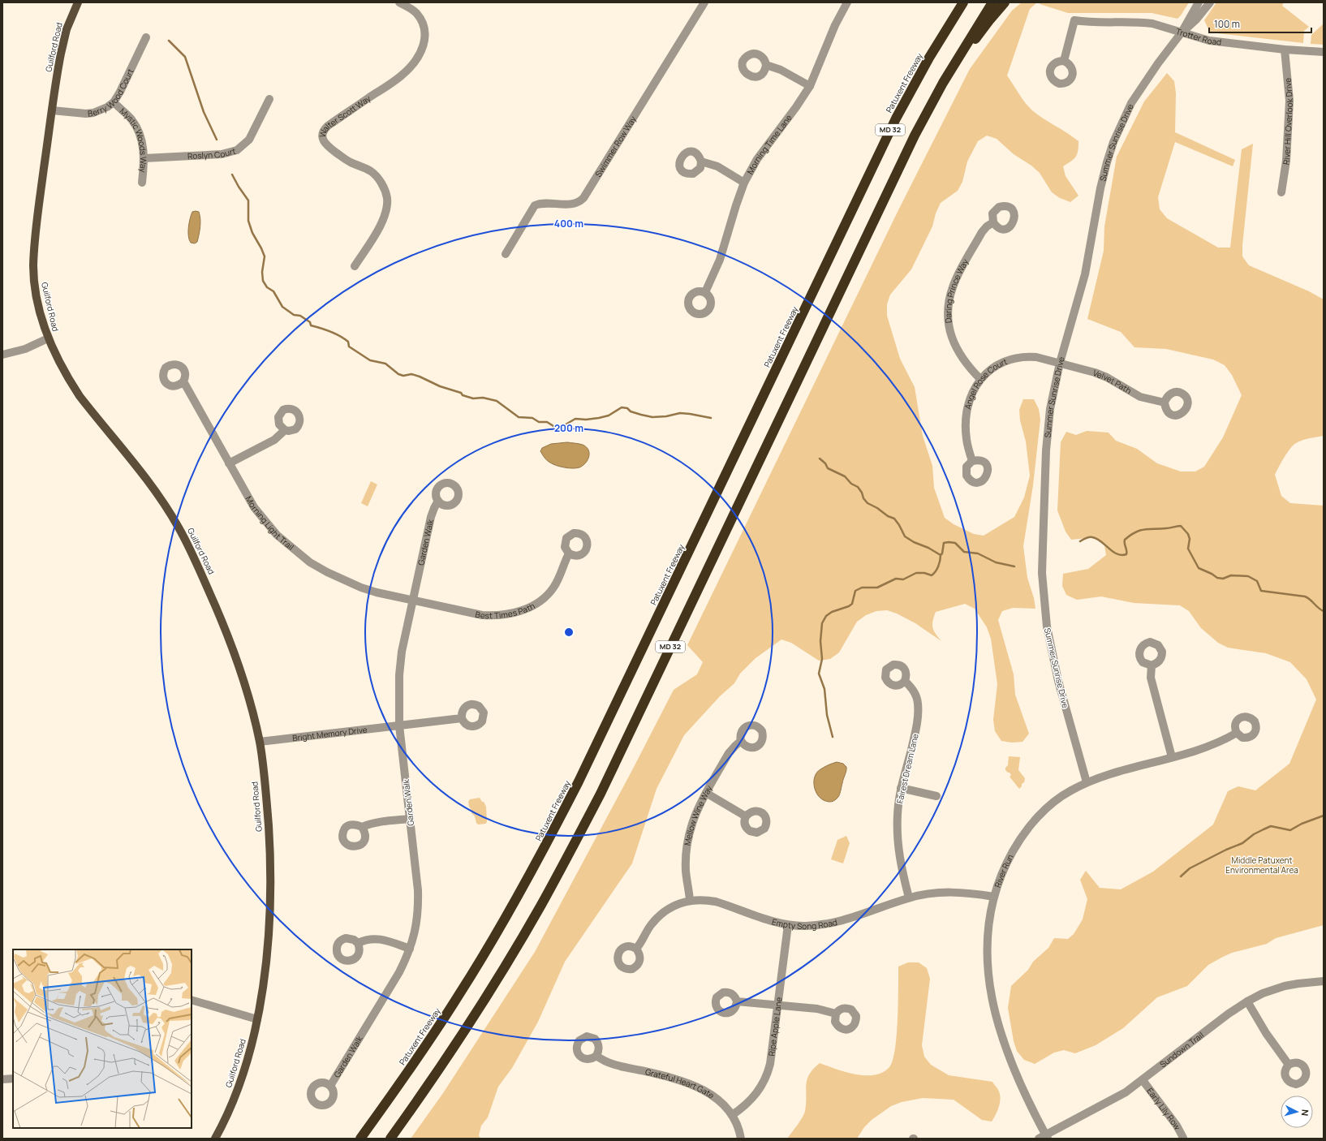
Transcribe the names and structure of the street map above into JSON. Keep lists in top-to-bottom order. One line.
{"streets":{"highway":["Patuxent Freeway","MD 32"],"main road":["Guilford Road"],"street":["Trotter Road","Berry Wood Court","Walter Scott Way","River Hill Overlook Drive","Mystic Woods Way","Summer Sunrise Drive","Morning Time Lane","Swimmer Row Way","Roslyn Court","Daring Prince Way","Velvet Path","Angel Rose Court","Morning Light Trail","Garden Walk","Best Times Path","Bright Memory Drive","Fairest Dream Lane","Mellow Wine Way","River Run","Empty Song Road","Ripe Apple Lane","Sundown Trail","Grateful Heart Gate","Early Lily Row"]},"crossings":[["Trotter Road","River Hill Overlook Drive"],["Trotter Road","Summer Sunrise Drive"],["Guilford Road","Berry Wood Court"],["Guilford Road","Bright Memory Drive"],["Berry Wood Court","Mystic Woods Way"],["Mystic Woods Way","Roslyn Court"],["Summer Sunrise Drive","Velvet Path"],["Summer Sunrise Drive","Angel Rose Court"],["Summer Sunrise Drive","River Run"],["Daring Prince Way","Angel Rose Court"],["Velvet Path","Angel Rose Court"],["Morning Light Trail","Garden Walk"],["Morning Light Trail","Best Times Path"],["Garden Walk","Best Times Path"],["Garden Walk","Bright Memory Drive"],["Fairest Dream Lane","Empty Song Road"],["Mellow Wine Way","Empty Song Road"],["River Run","Empty Song Road"],["River Run","Sundown Trail"],["Empty Song Road","Ripe Apple Lane"],["Ripe Apple Lane","Grateful Heart Gate"],["Sundown Trail","Early Lily Row"]],"parks":["Middle Patuxent Environmental Area"],"scale_bar":"100 m","north":"right","rings":["400 m","200 m"]}
